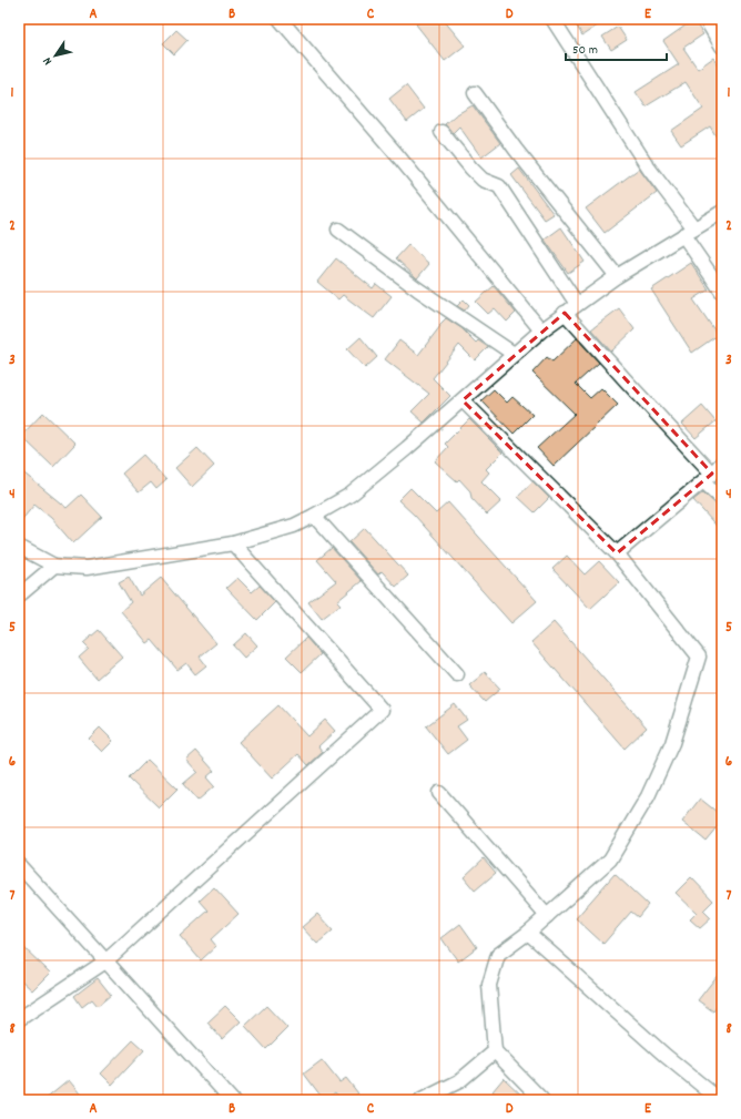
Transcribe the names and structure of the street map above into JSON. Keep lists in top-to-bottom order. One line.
{"scale_bar":"50 m","north":"bottom left","grid":{"columns":["A","B","C","D","E"],"rows":["1","2","3","4","5","6","7","8"]}}
